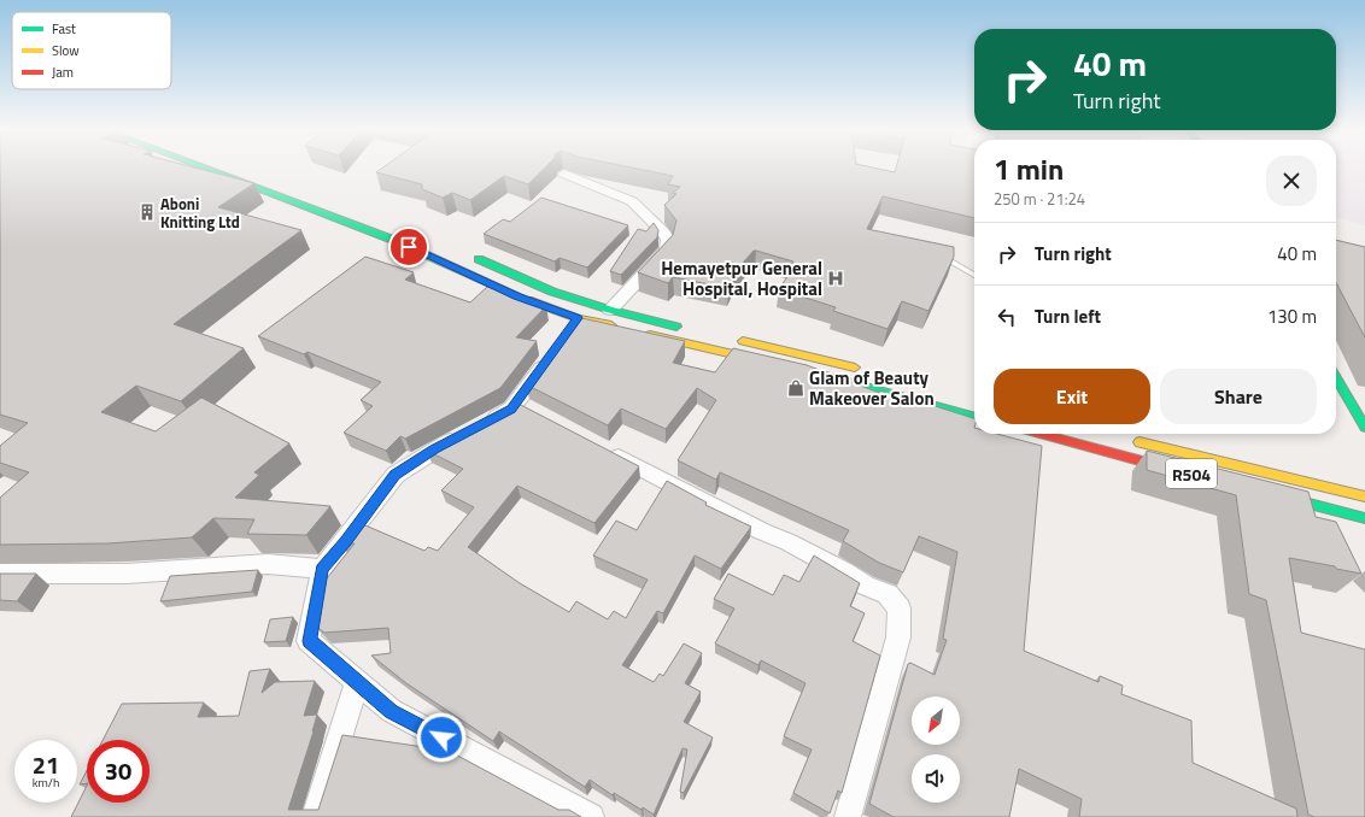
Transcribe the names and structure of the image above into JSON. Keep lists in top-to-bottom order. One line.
{"streets":{"main road":["R504"]},"places":{"building":["Aboni Knitting Ltd"],"hospital":["Hemayetpur General Hospital, Hospital"],"shop":["Glam of Beauty Makeover Salon"]},"legend":["Fast","Slow","Jam"],"north":"bottom left","page":{"turn":["40 m","Turn right"],"heading":["1 min","250 m · 21:24"],"list":[{"name":"Turn right","value":"40 m"},{"name":"Turn left","value":"130 m"}],"buttons":["Exit","Share"],"speed":"21 km/h","limit":"30"}}
